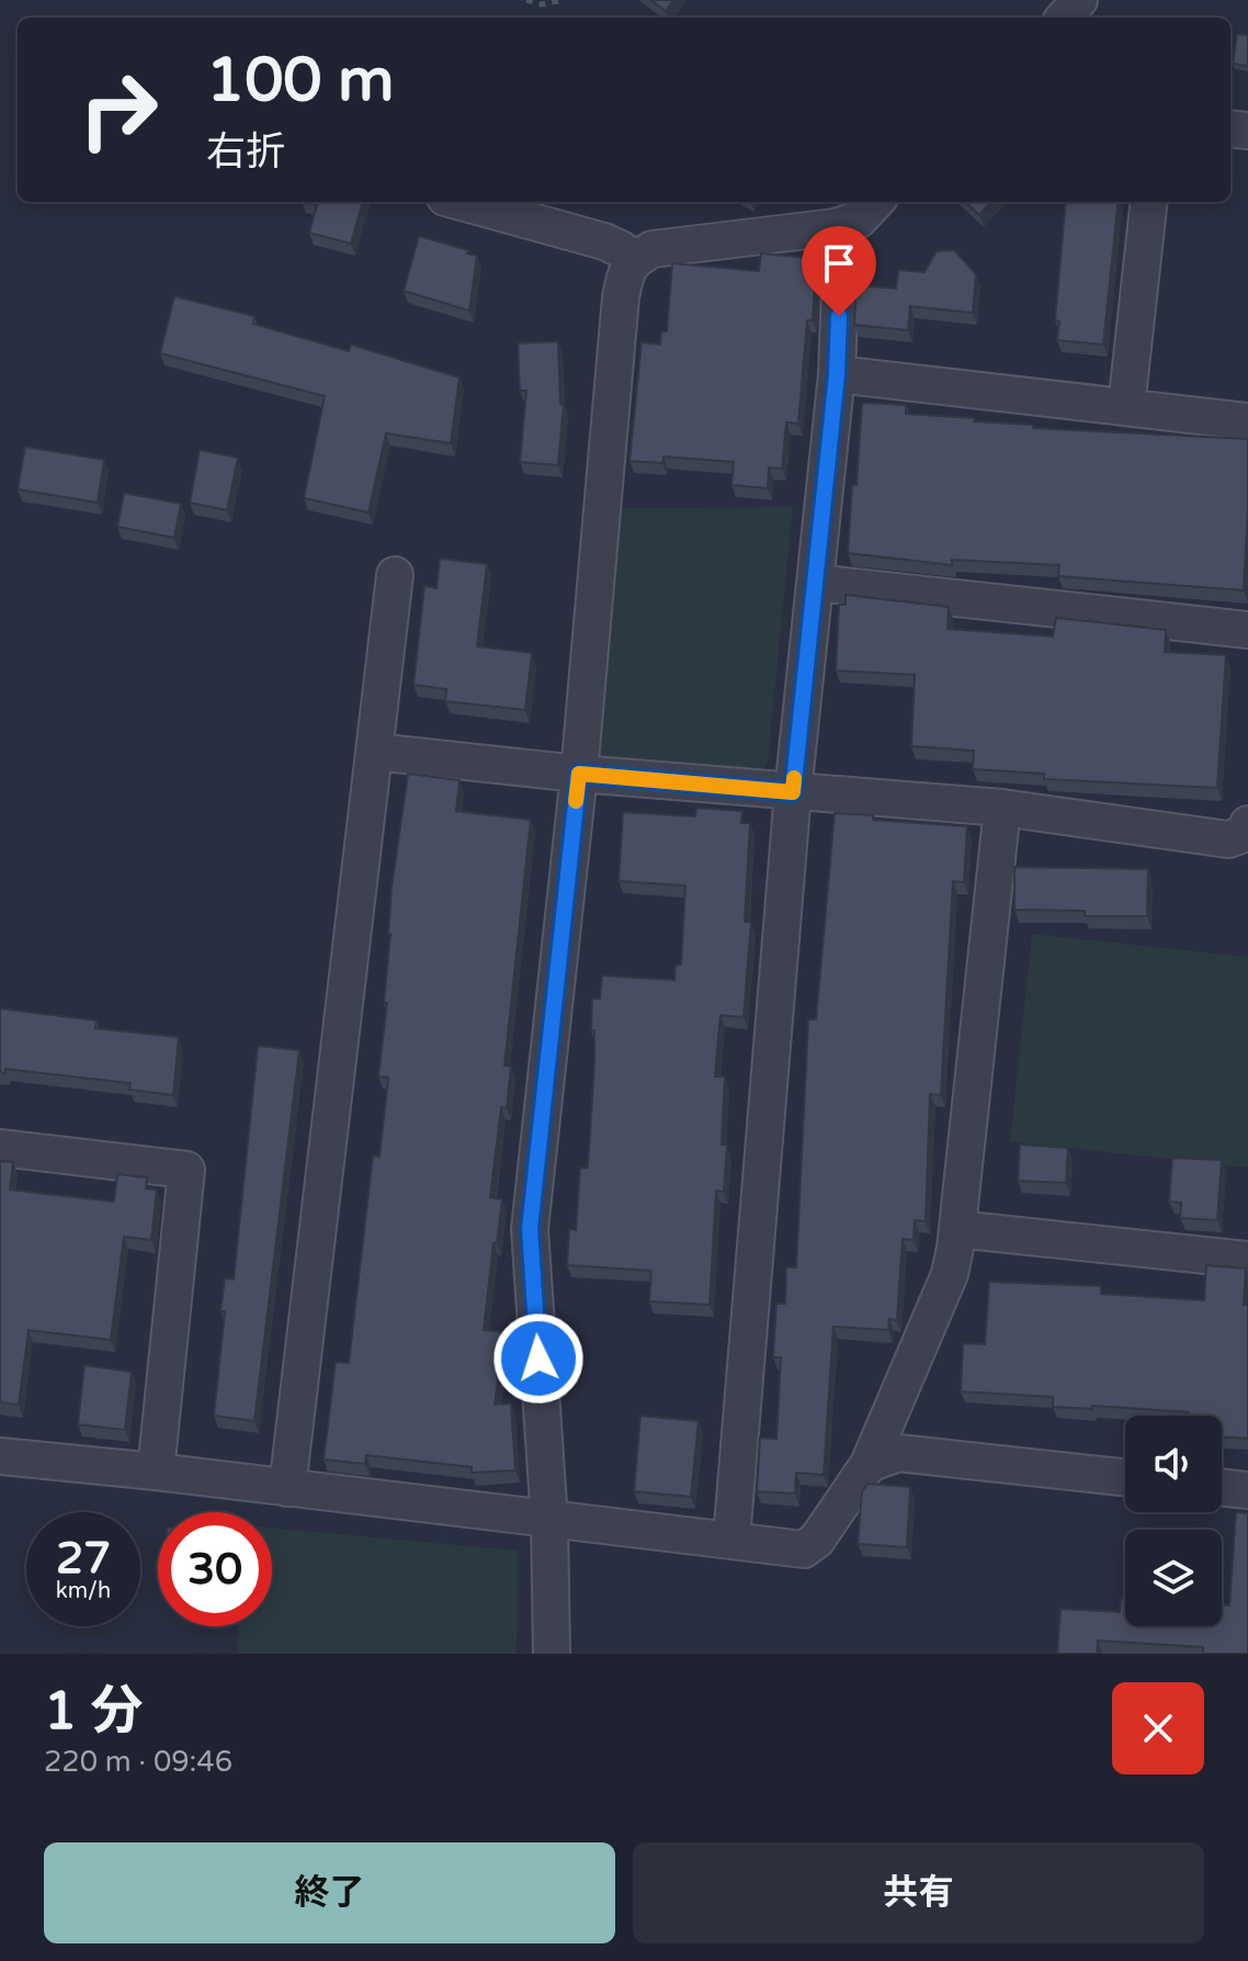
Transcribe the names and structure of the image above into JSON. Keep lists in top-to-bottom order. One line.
{"page":{"turn":["100 m","右折"],"speed":"27 km/h","limit":"30","heading":["1 分","220 m · 09:46"],"buttons":["終了","共有"]}}
